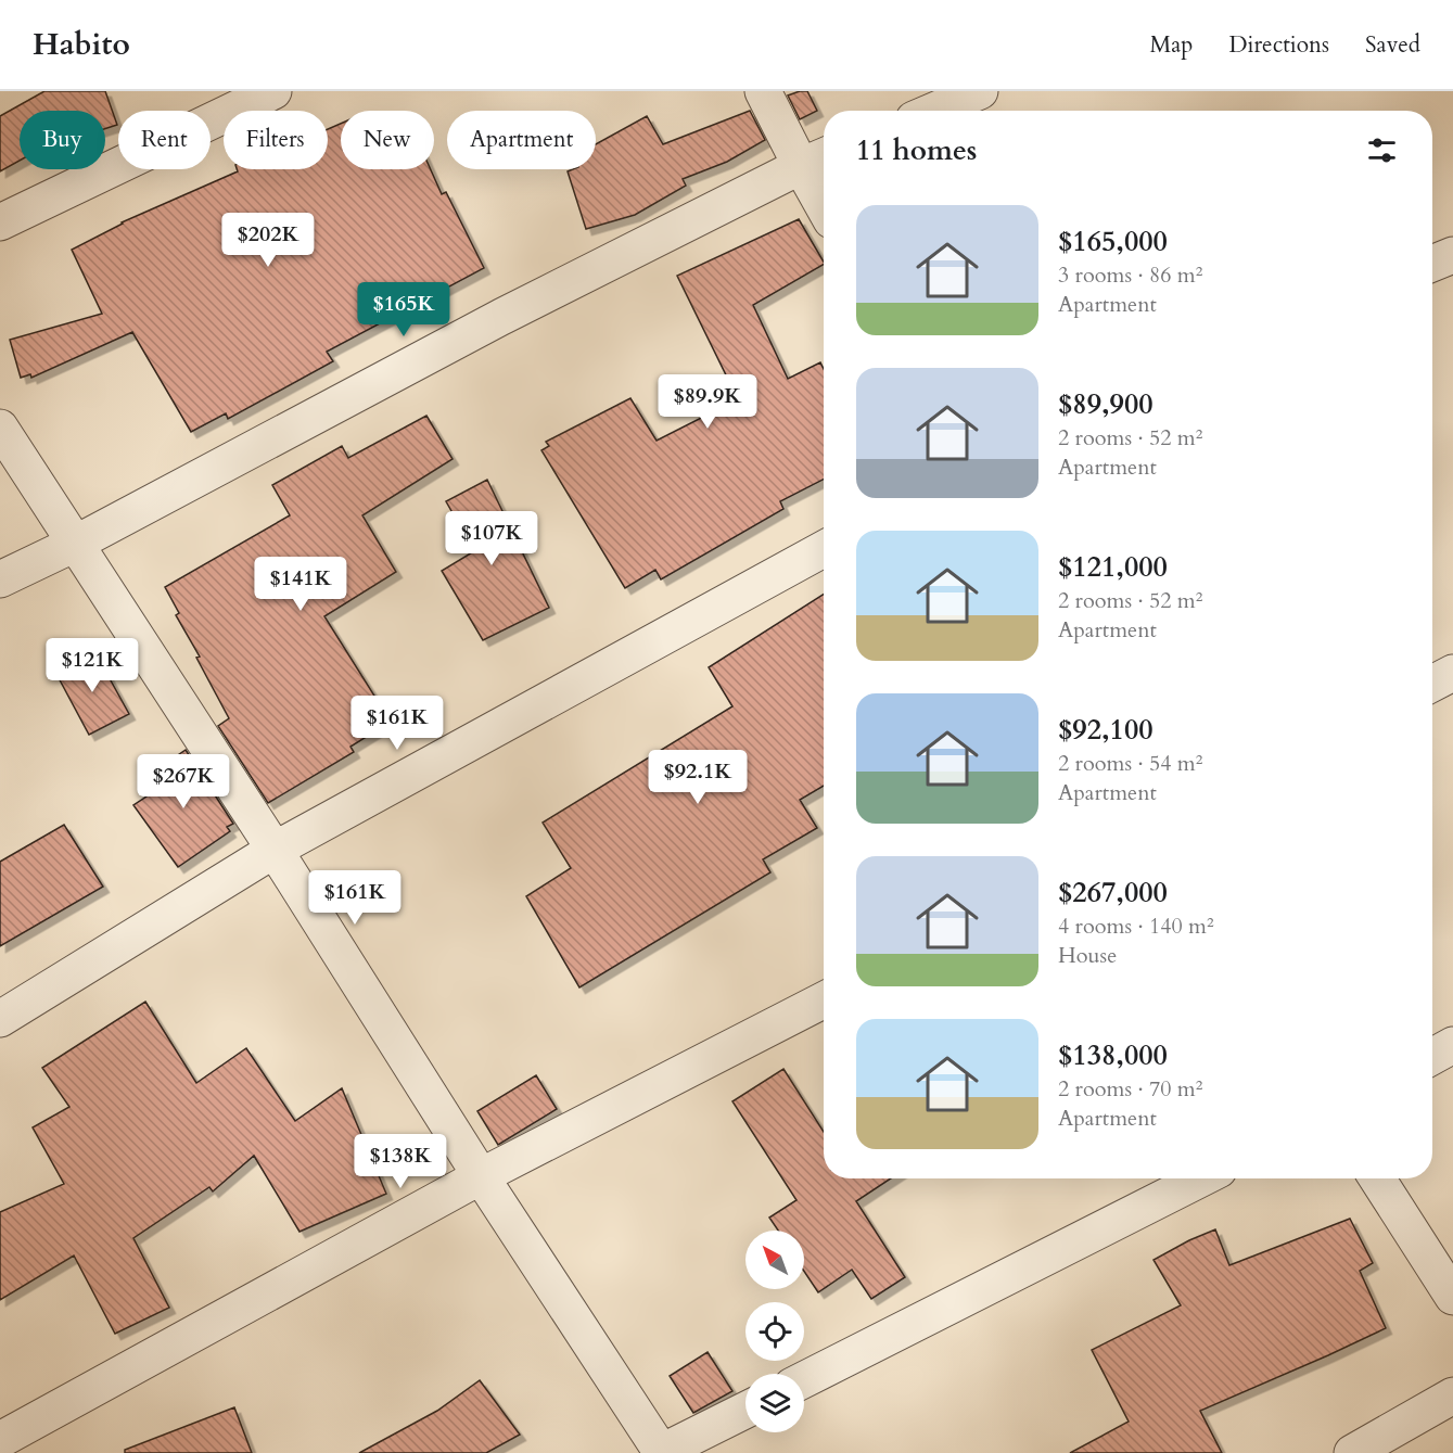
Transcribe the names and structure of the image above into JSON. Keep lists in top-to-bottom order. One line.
{"north":"top left","page":{"header":"Habito","nav":["Map","Directions","Saved"],"chip":["Buy","Rent","Filters","New","Apartment"],"heading":"11 homes","list":[{"name":"$165,000","note":"3 rooms · 86 m² · Apartment"},{"name":"$89,900","note":"2 rooms · 52 m² · Apartment"},{"name":"$121,000","note":"2 rooms · 52 m² · Apartment"},{"name":"$92,100","note":"2 rooms · 54 m² · Apartment"},{"name":"$267,000","note":"4 rooms · 140 m² · House"},{"name":"$138,000","note":"2 rooms · 70 m² · Apartment"}],"price":["$202K","$165K","$89.9K","$107K","$141K","$121K","$161K","$92.1K","$267K","$161K","$138K"]}}
